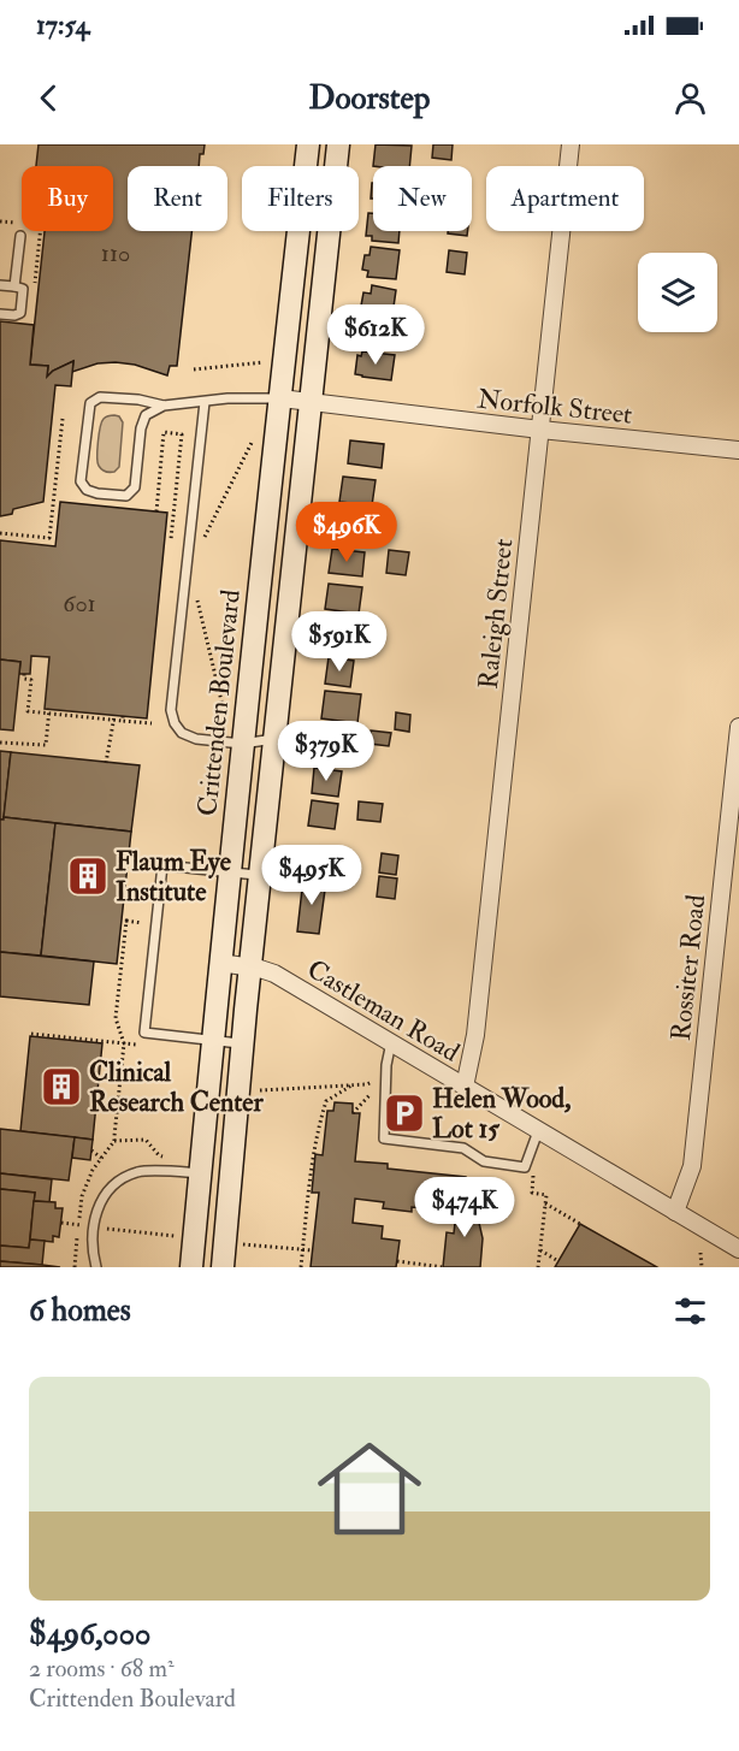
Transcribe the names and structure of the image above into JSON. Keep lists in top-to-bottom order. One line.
{"streets":{"street":["Norfolk Street","Raleigh Street","Crittenden Boulevard","Rossiter Road","Castleman Road"]},"crossings":[["Norfolk Street","Raleigh Street"],["Norfolk Street","Crittenden Boulevard"],["Raleigh Street","Castleman Road"],["Crittenden Boulevard","Castleman Road"],["Rossiter Road","Castleman Road"]],"places":{"building":["Flaum Eye Institute","Clinical Research Center"],"parking":["Helen Wood, Lot 15"]},"house_numbers":["110","601"],"page":{"status":"17:54","header":"Doorstep","chip":["Buy","Rent","Filters","New","Apartment"],"price":["$612K","$496K","$591K","$379K","$495K","$474K"],"heading":"6 homes","list":[{"name":"$496,000","note":"2 rooms · 68 m² · Crittenden Boulevard"}]}}
